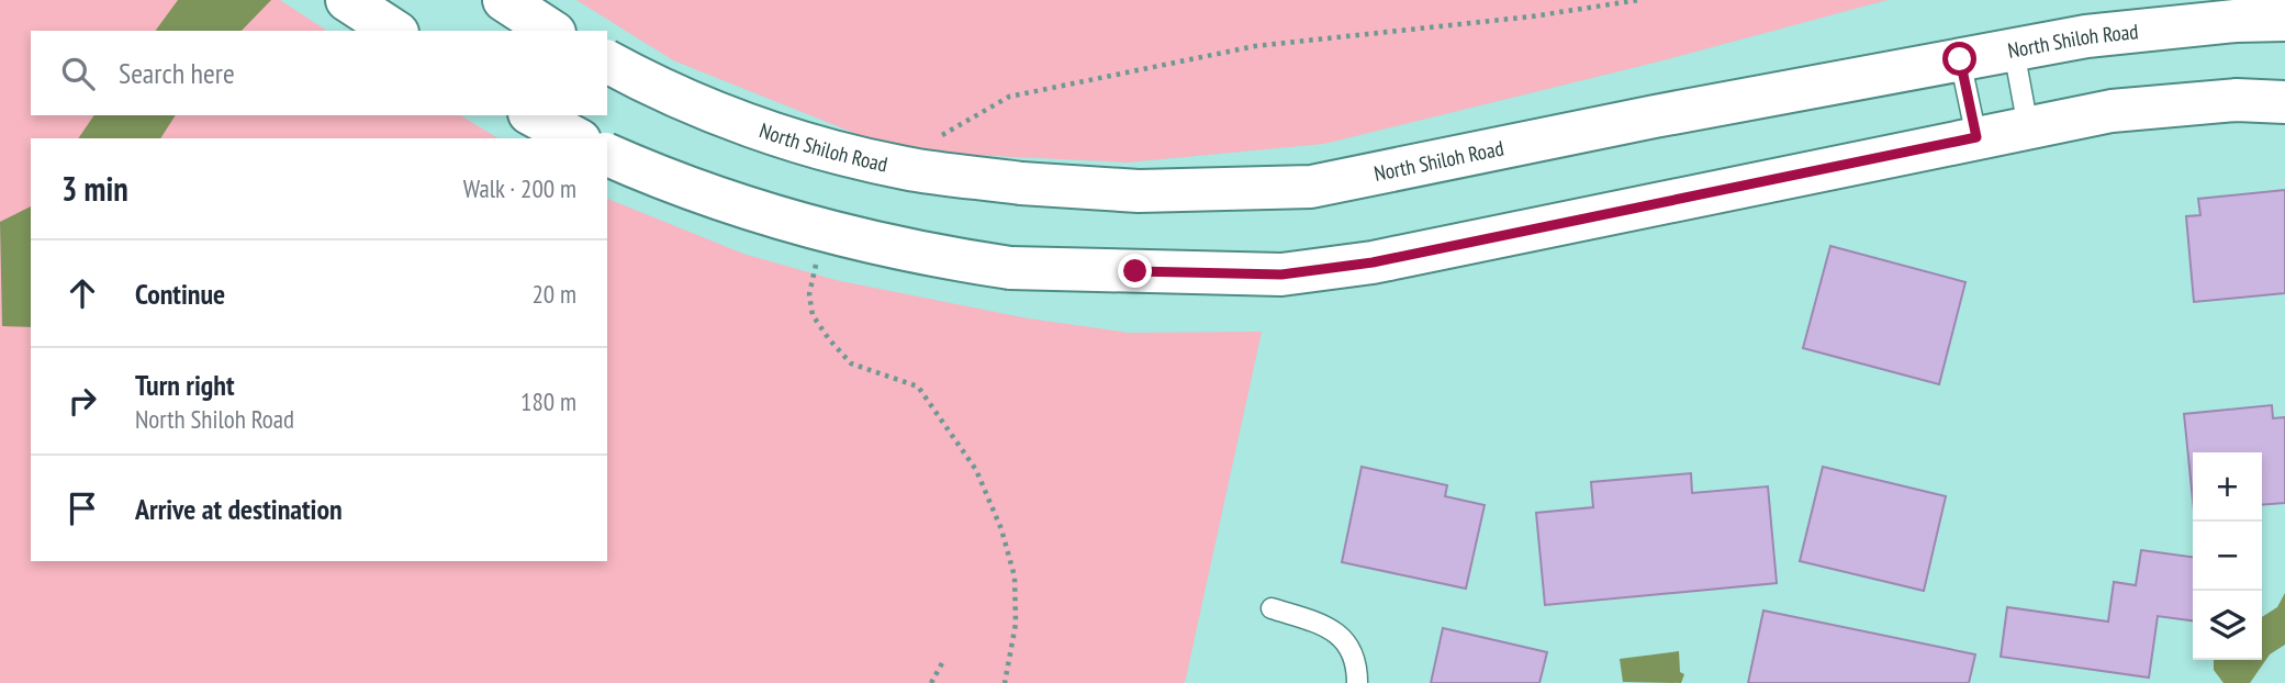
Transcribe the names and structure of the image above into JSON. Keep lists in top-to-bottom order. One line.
{"streets":{"main road":["North Shiloh Road"]},"page":{"search":"Search here","heading":["3 min","Walk · 200 m"],"list":[["Continue","20 m"],["Turn right","North Shiloh Road","180 m"],"Arrive at destination"],"map_buttons":["+","−"]}}
